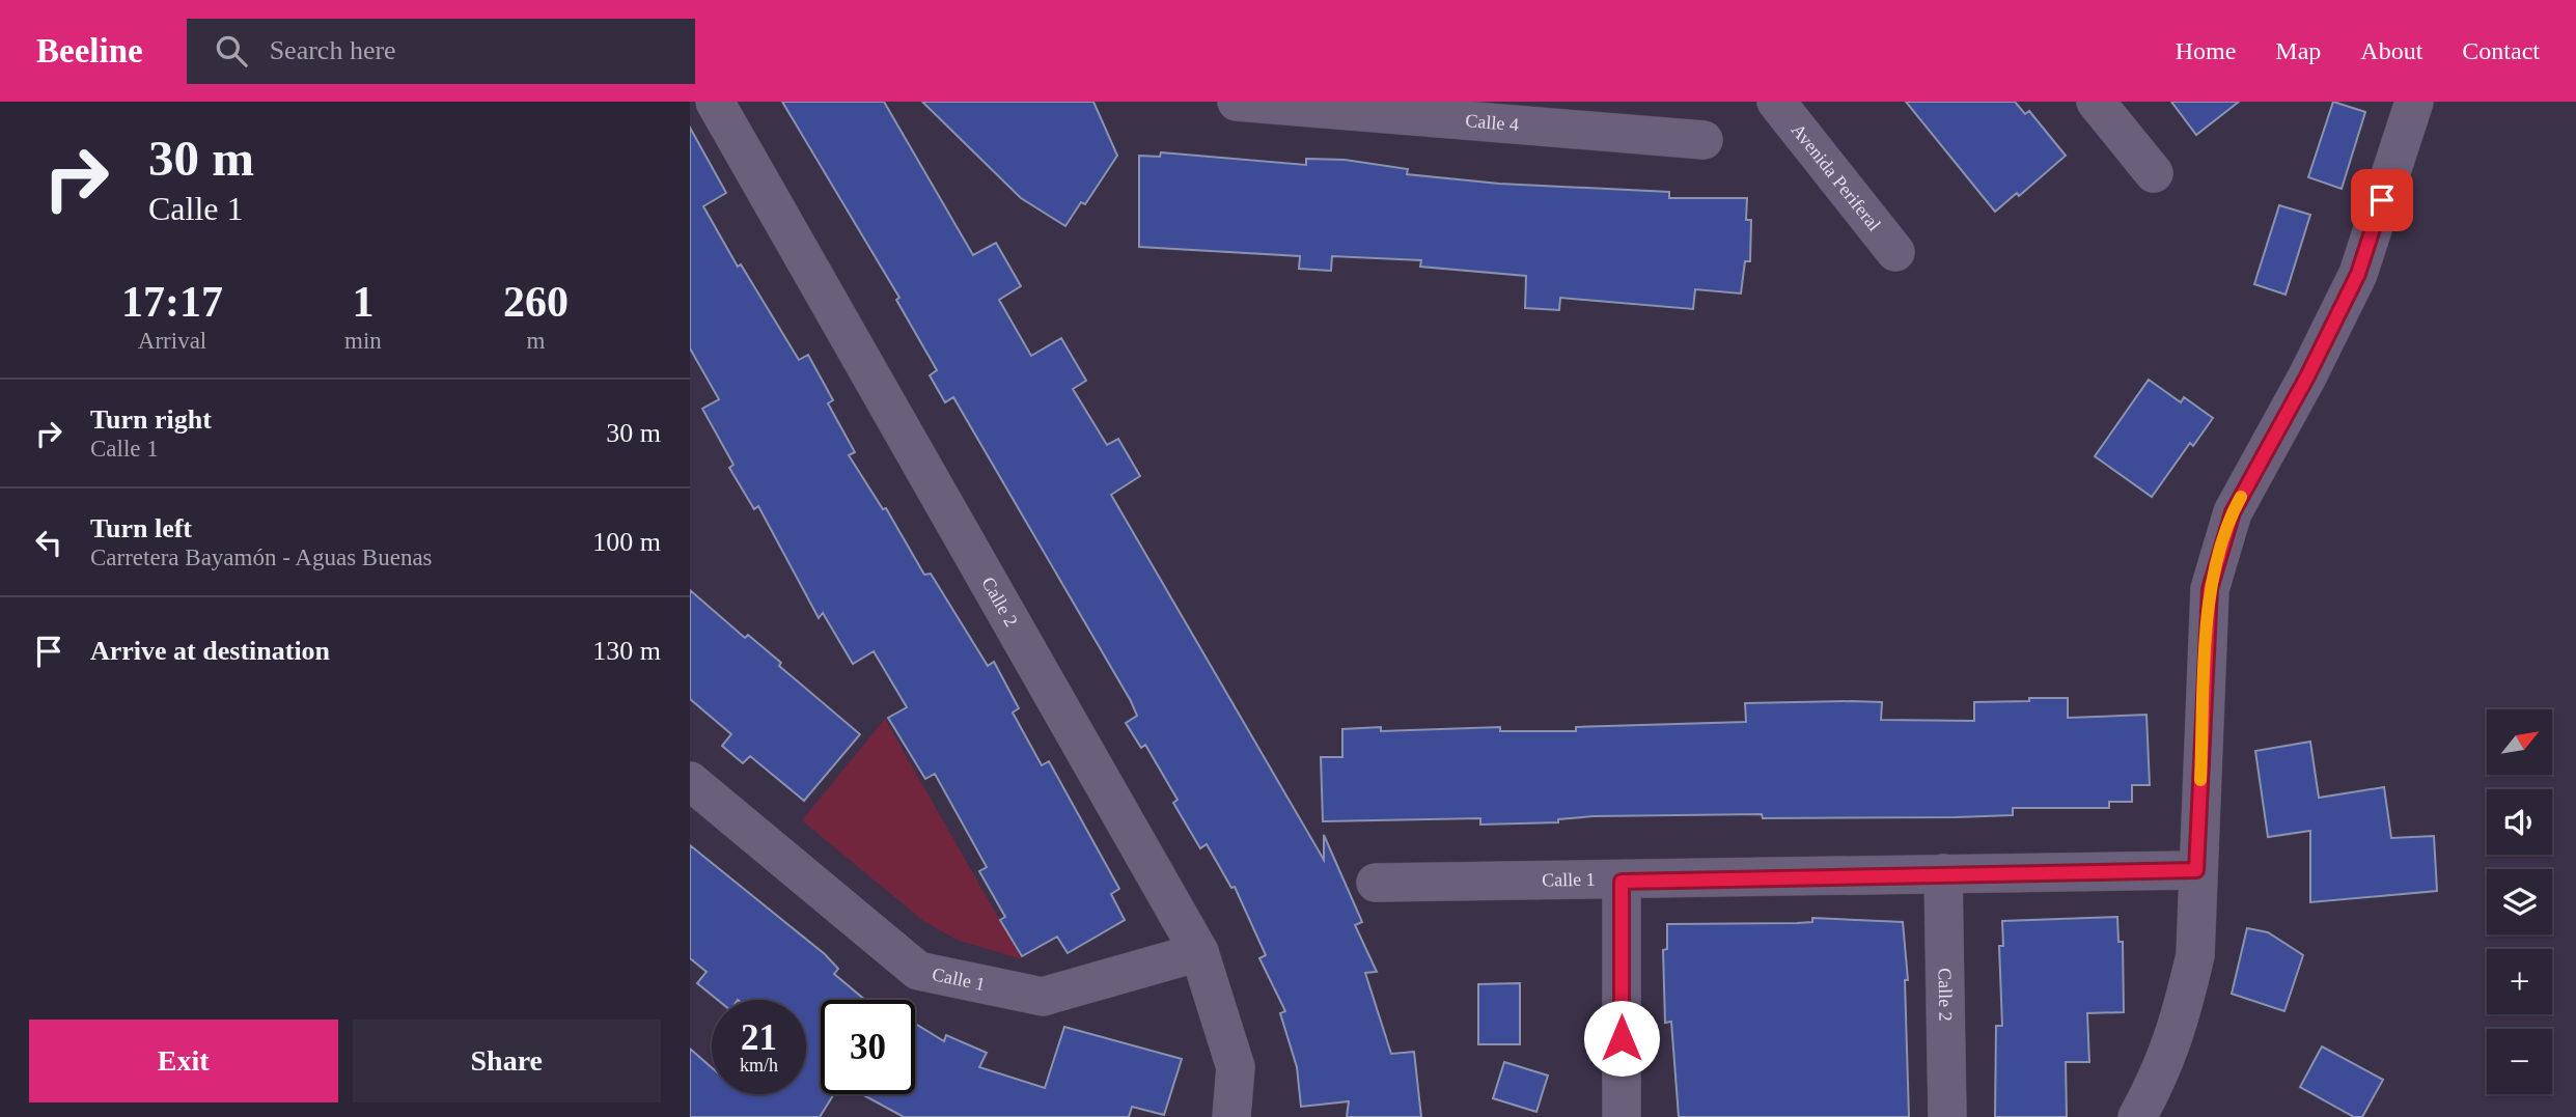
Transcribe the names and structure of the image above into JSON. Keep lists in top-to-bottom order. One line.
{"streets":{"street":["Calle 4","Avenida Periferal","Calle 2","Calle 1"]},"crossings":[["Calle 2","Calle 1"]],"north":"top right","page":{"header":"Beeline","search":"Search here","nav":["Home","Map","About","Contact"],"turn":["30 m","Calle 1"],"eta":["17:17","Arrival","1","min","260","m"],"list":[{"name":"Turn right","note":"Calle 1","value":"30 m"},{"name":"Turn left","note":"Carretera Bayamón - Aguas Buenas","value":"100 m"},{"name":"Arrive at destination","value":"130 m"}],"map_buttons":["+","−"],"speed":"21 km/h","limit":"30","buttons":["Exit","Share"]}}
